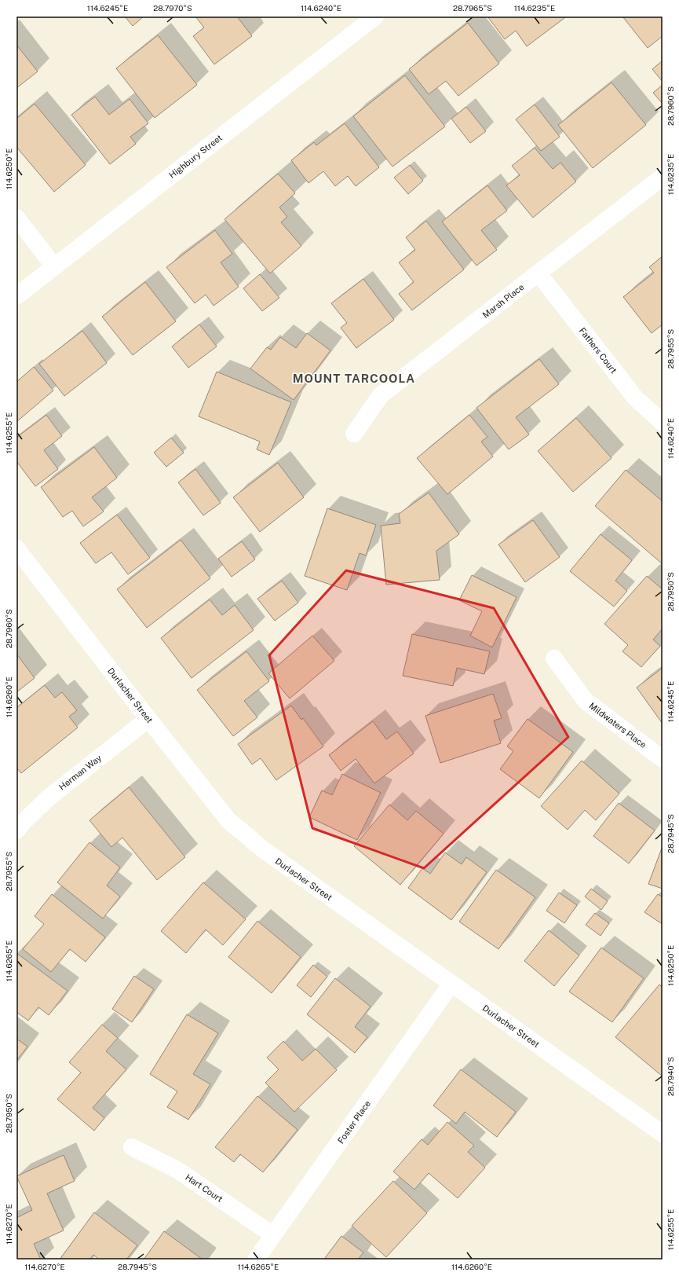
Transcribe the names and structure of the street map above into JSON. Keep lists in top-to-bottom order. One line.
{"streets":{"street":["Highbury Street","Marsh Place","Fathers Court","Durlacher Street","Mildwaters Place","Herman Way","Foster Place","Hart Court"]},"crossings":[["Marsh Place","Fathers Court"],["Durlacher Street","Herman Way"],["Durlacher Street","Foster Place"],["Foster Place","Hart Court"]],"districts":["MOUNT TARCOOLA"],"coordinates":["114.6245°E","28.7970°S","114.6240°E","28.7965°S","114.6235°E","28.7960°S","114.6250°E","28.7955°S","114.6255°E","28.7950°S","114.6260°E","28.7945°S","114.6265°E","28.7940°S","114.6270°E"]}
